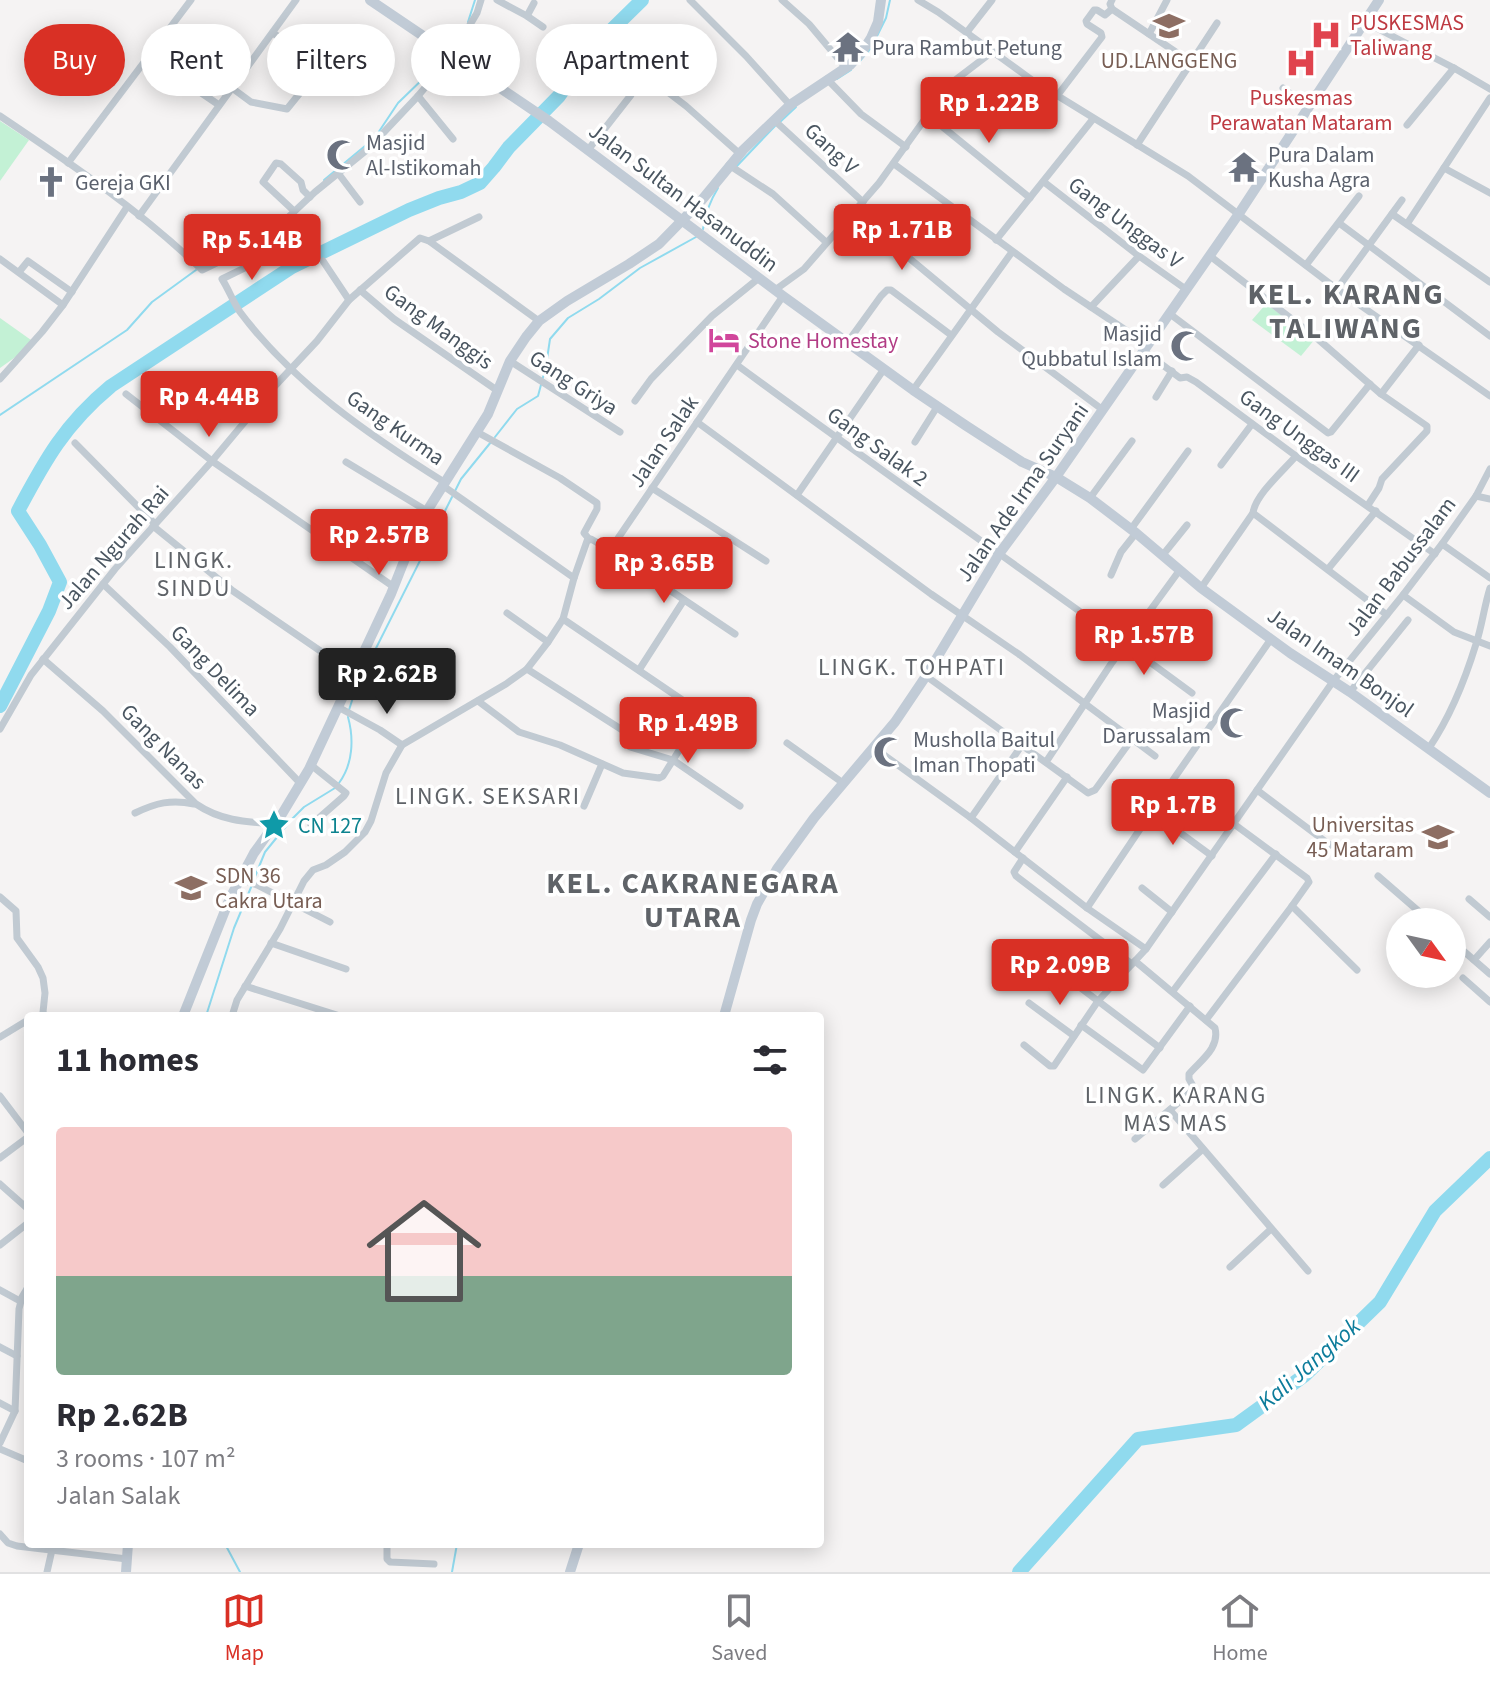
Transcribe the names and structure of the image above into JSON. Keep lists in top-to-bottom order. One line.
{"streets":{"street":["Gang V","Jalan Sultan Hasanuddin","Gang Unggas V","Gang Manggis","Gang Griya","Gang Kurma","Gang Unggas III","Jalan Salak","Gang Salak 2","Jalan Ade Irma Suryani","Jalan Ngurah Rai","Jalan Babussalam","Jalan Imam Bonjol","Gang Delima","Gang Nanas"]},"crossings":[["Gang V","Jalan Salak"],["Jalan Sultan Hasanuddin","Jalan Salak"],["Jalan Sultan Hasanuddin","Jalan Ade Irma Suryani"],["Jalan Sultan Hasanuddin","Jalan Imam Bonjol"],["Gang Unggas V","Jalan Ade Irma Suryani"],["Gang Manggis","Jalan Ngurah Rai"],["Gang Kurma","Jalan Ngurah Rai"],["Gang Unggas III","Jalan Salak"],["Gang Unggas III","Jalan Ade Irma Suryani"],["Gang Unggas III","Jalan Babussalam"],["Jalan Salak","Gang Salak 2"],["Gang Salak 2","Jalan Ade Irma Suryani"],["Jalan Ade Irma Suryani","Jalan Imam Bonjol"],["Jalan Ngurah Rai","Gang Delima"],["Jalan Ngurah Rai","Gang Nanas"],["Jalan Babussalam","Jalan Imam Bonjol"]],"districts":["KEL. KARANG TALIWANG","LINGK. SINDU","LINGK. TOHPATI","LINGK. SEKSARI","KEL. CAKRANEGARA UTARA","LINGK. KARANG MAS MAS"],"water":["Kali Jangkok"],"places":{"school or university":["UD.LANGGENG","Universitas 45 Mataram","SDN 36 Cakra Utara"],"hospital":["PUSKESMAS Taliwang","Puskesmas Perawatan Mataram"],"temple":["Pura Rambut Petung","Pura Dalam Kusha Agra"],"mosque":["Masjid Al-Istikomah","Masjid Qubbatul Islam","Masjid Darussalam","Musholla Baitul Iman Thopati"],"church":["Gereja GKI"],"hotel":["Stone Homestay"],"place":["CN 127"]},"north":"bottom right","page":{"chip":["Buy","Rent","Filters","New","Apartment"],"price":["Rp 1.22B","Rp 1.71B","Rp 5.14B","Rp 4.44B","Rp 2.57B","Rp 3.65B","Rp 1.57B","Rp 2.62B","Rp 1.49B","Rp 1.7B","Rp 2.09B"],"heading":"11 homes","list":[{"name":"Rp 2.62B","note":"3 rooms · 107 m² · Jalan Salak"}],"tabs":["Map","Saved","Home"]}}
